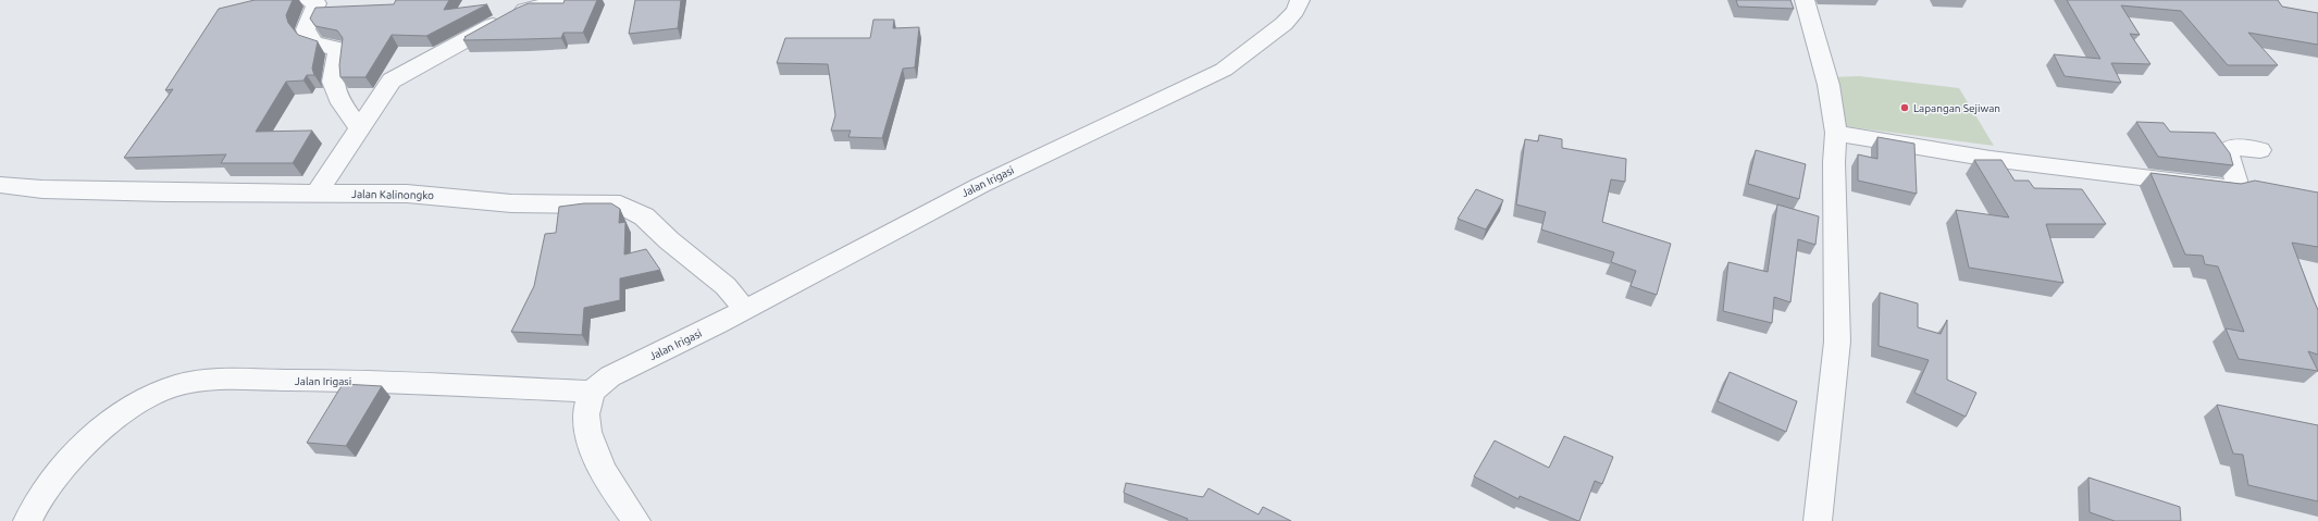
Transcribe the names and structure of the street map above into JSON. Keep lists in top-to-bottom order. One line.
{"streets":{"street":["Jalan Irigasi","Jalan Kalinongko"]},"crossings":[["Jalan Irigasi","Jalan Kalinongko"]],"places":["Lapangan Sejiwan"]}
